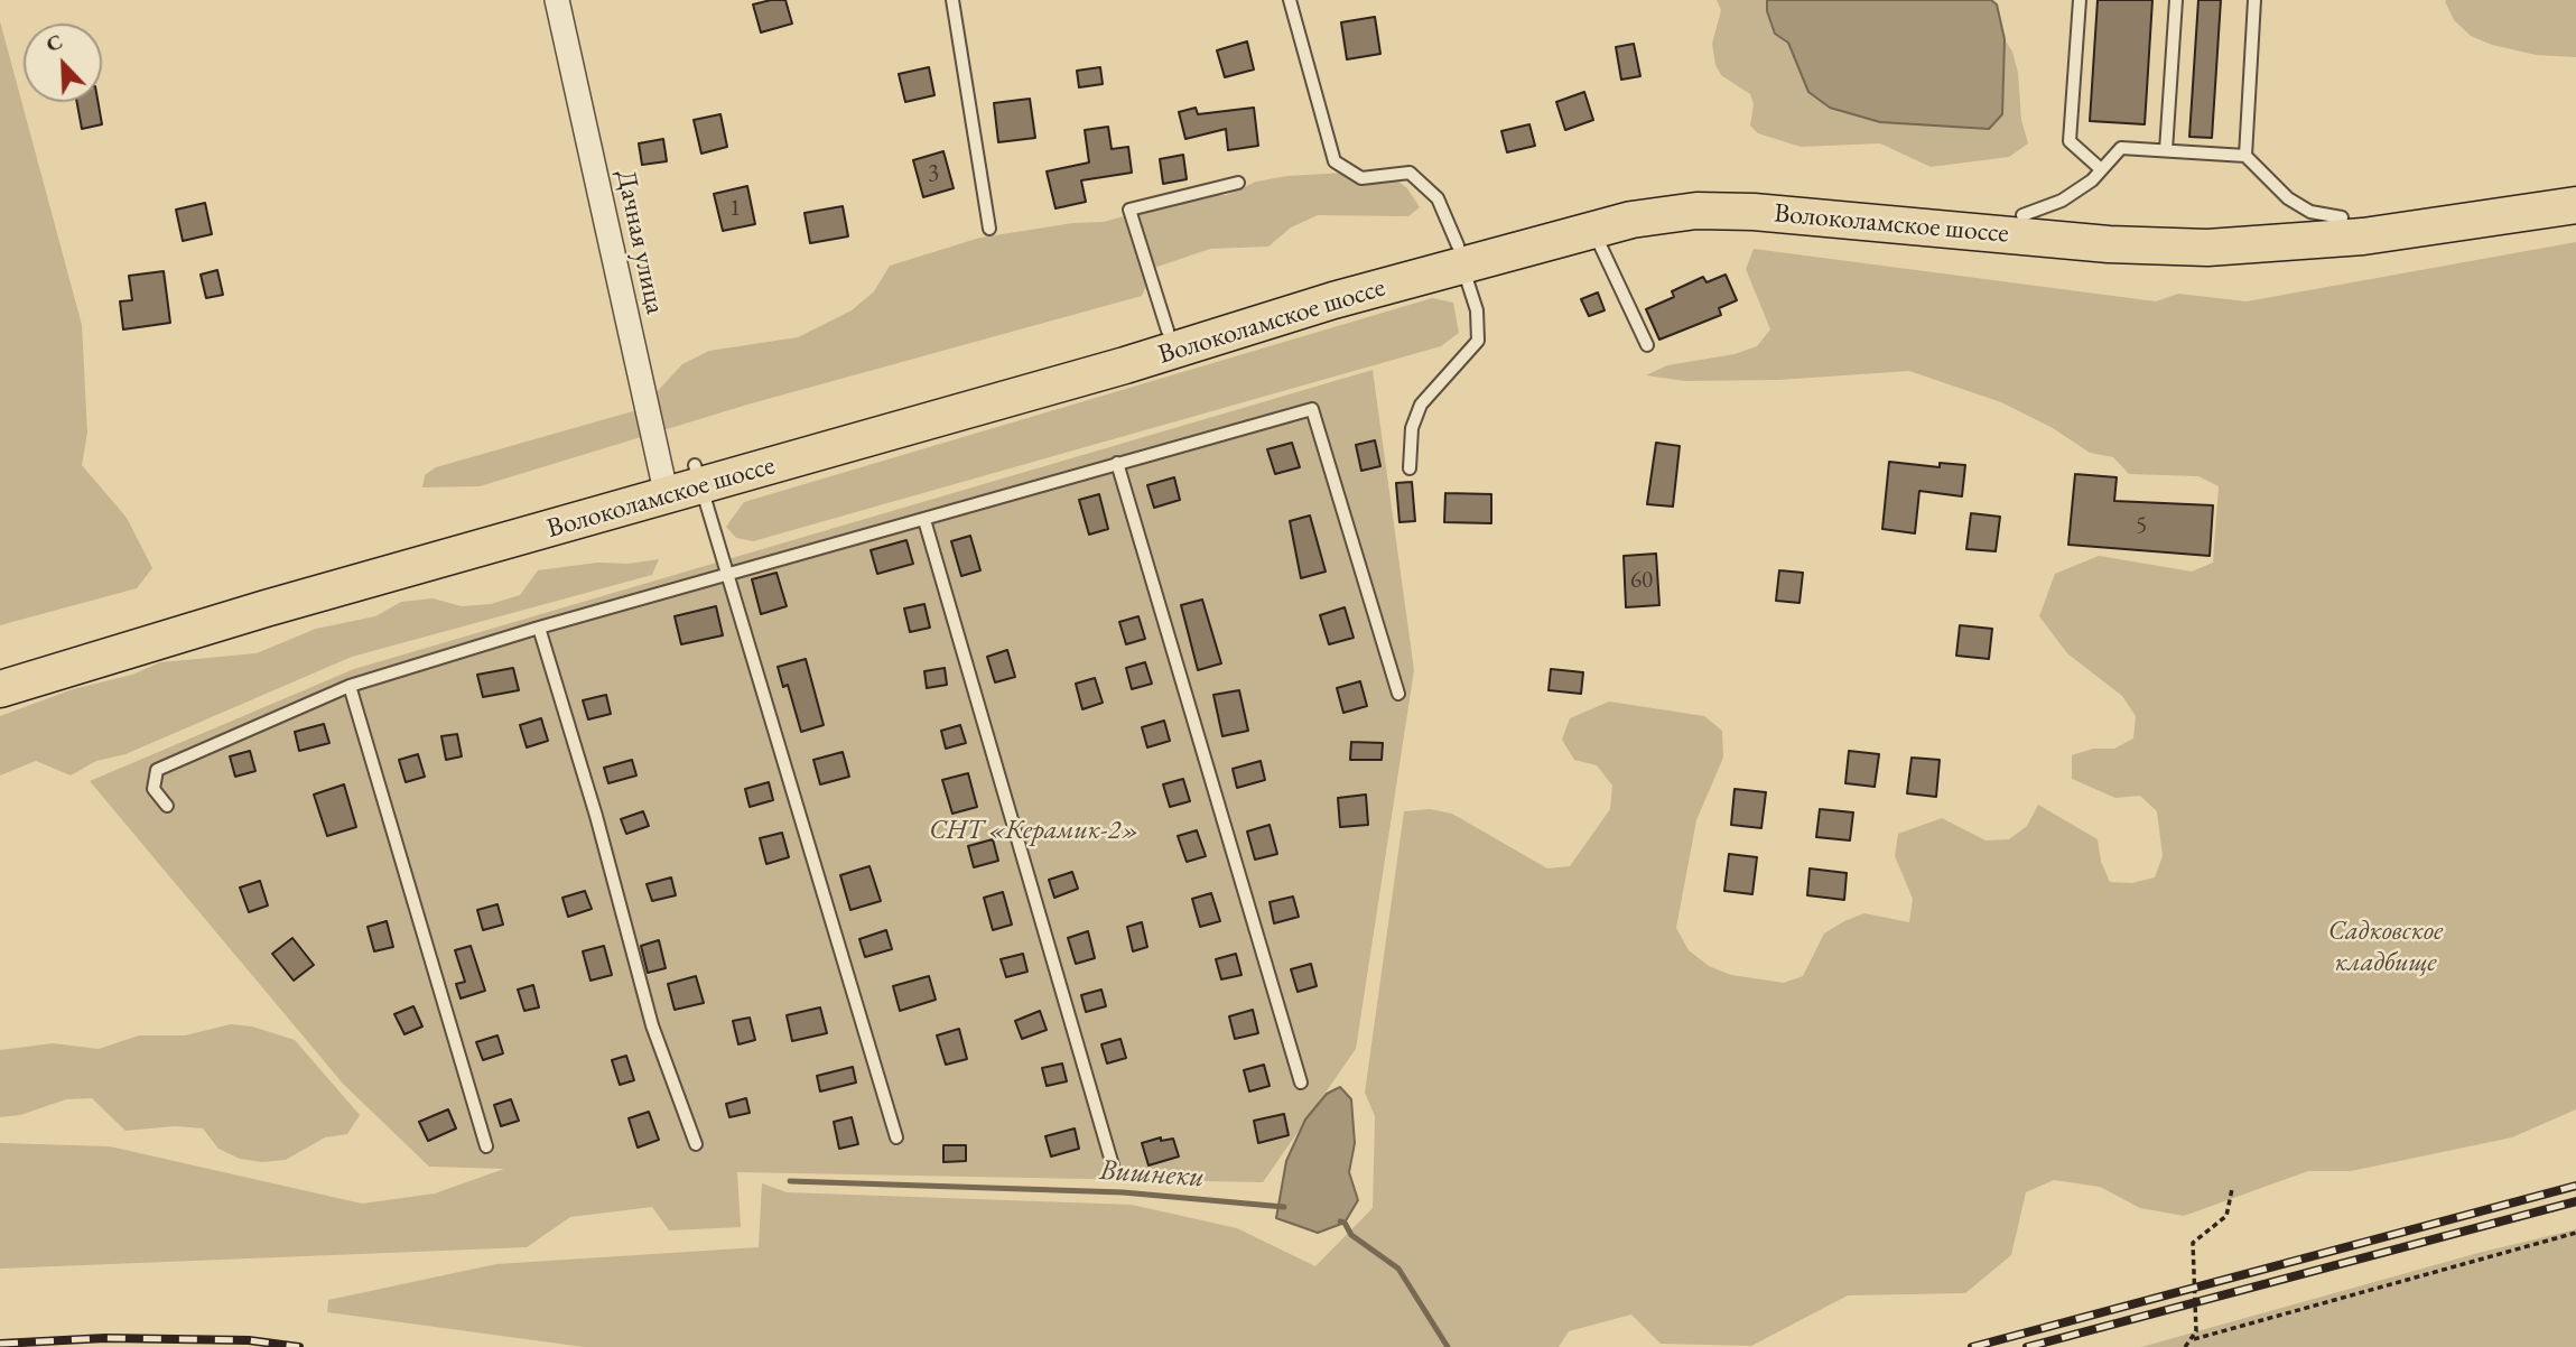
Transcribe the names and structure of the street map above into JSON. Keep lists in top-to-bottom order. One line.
{"streets":{"main road":["Волоколамское шоссе"],"street":["Дачная улица"]},"crossings":[["Волоколамское шоссе","Дачная улица"]],"water":["Вишнеки"],"parks":["СНТ «Керамик-2»","Садковское кладбище"],"house_numbers":["3","1","5","60"],"north":"top left"}
